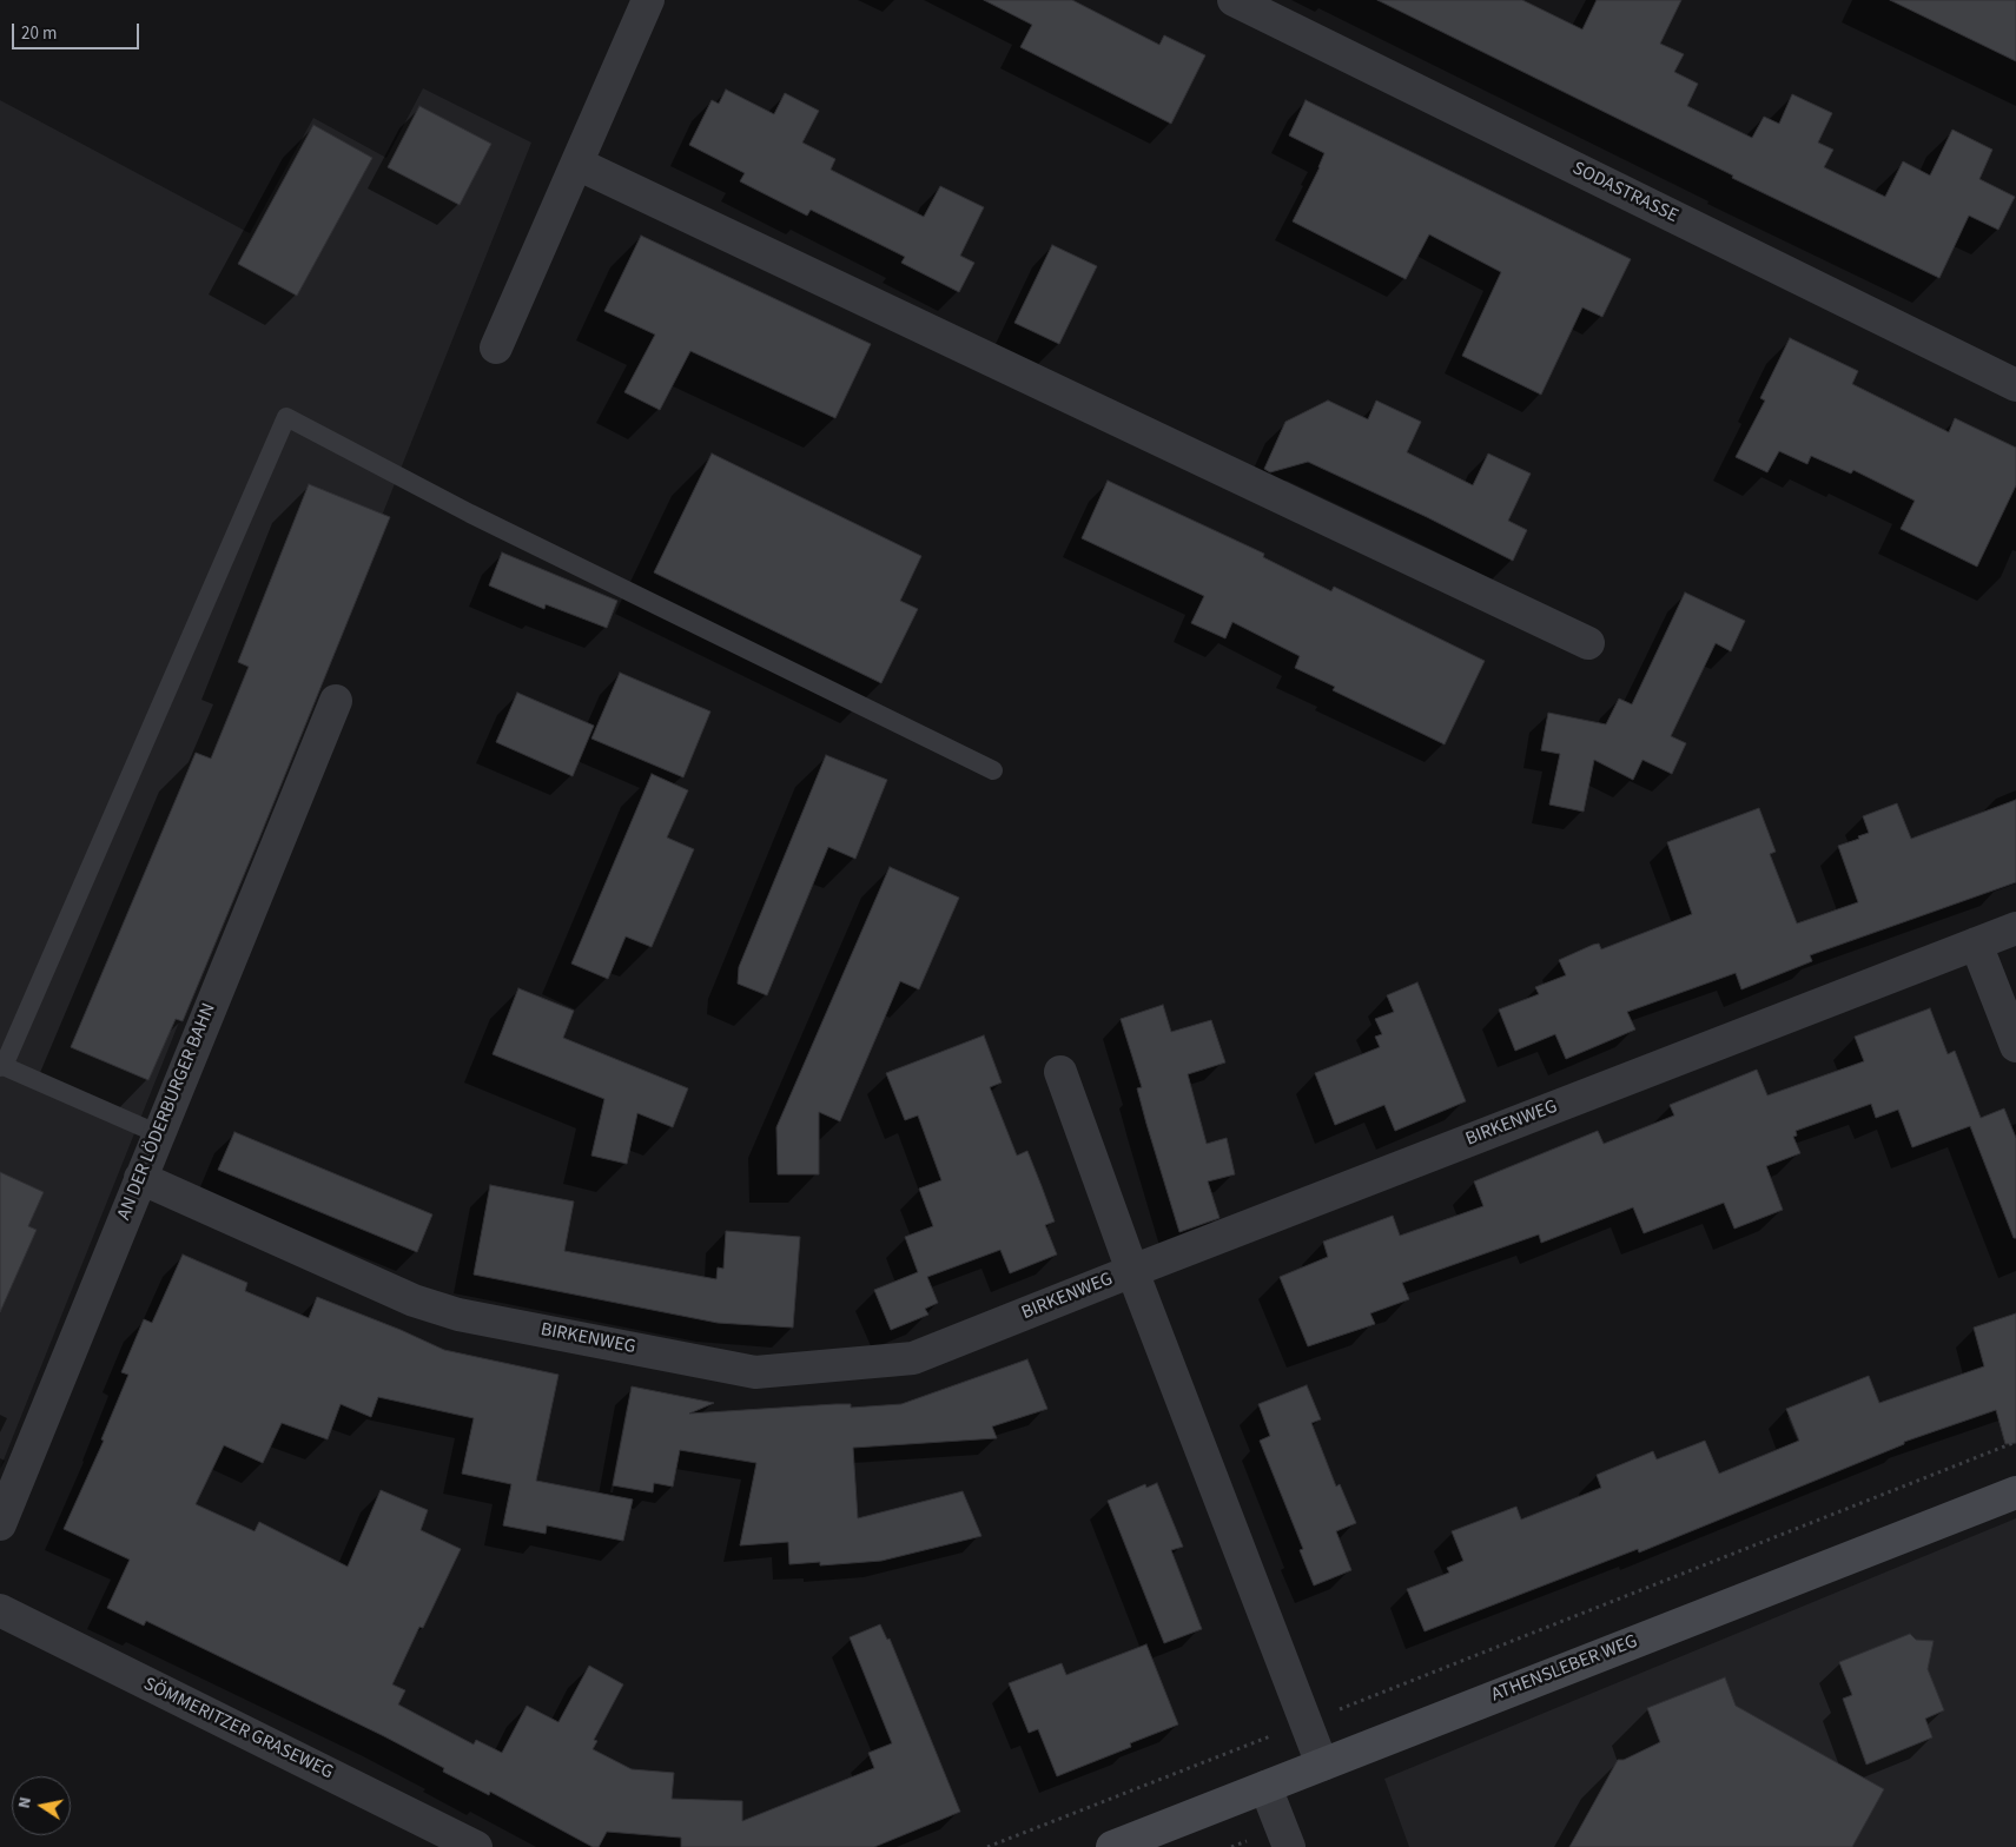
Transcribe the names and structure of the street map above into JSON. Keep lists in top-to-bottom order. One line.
{"streets":{"main road":["ATHENSLEBER WEG"],"street":["SODASTRASSE","AN DER LÖDERBURGER BAHN","BIRKENWEG","SÖMMERITZER GRASEWEG"]},"crossings":[["AN DER LÖDERBURGER BAHN","BIRKENWEG"]],"scale_bar":"20 m","north":"left"}
